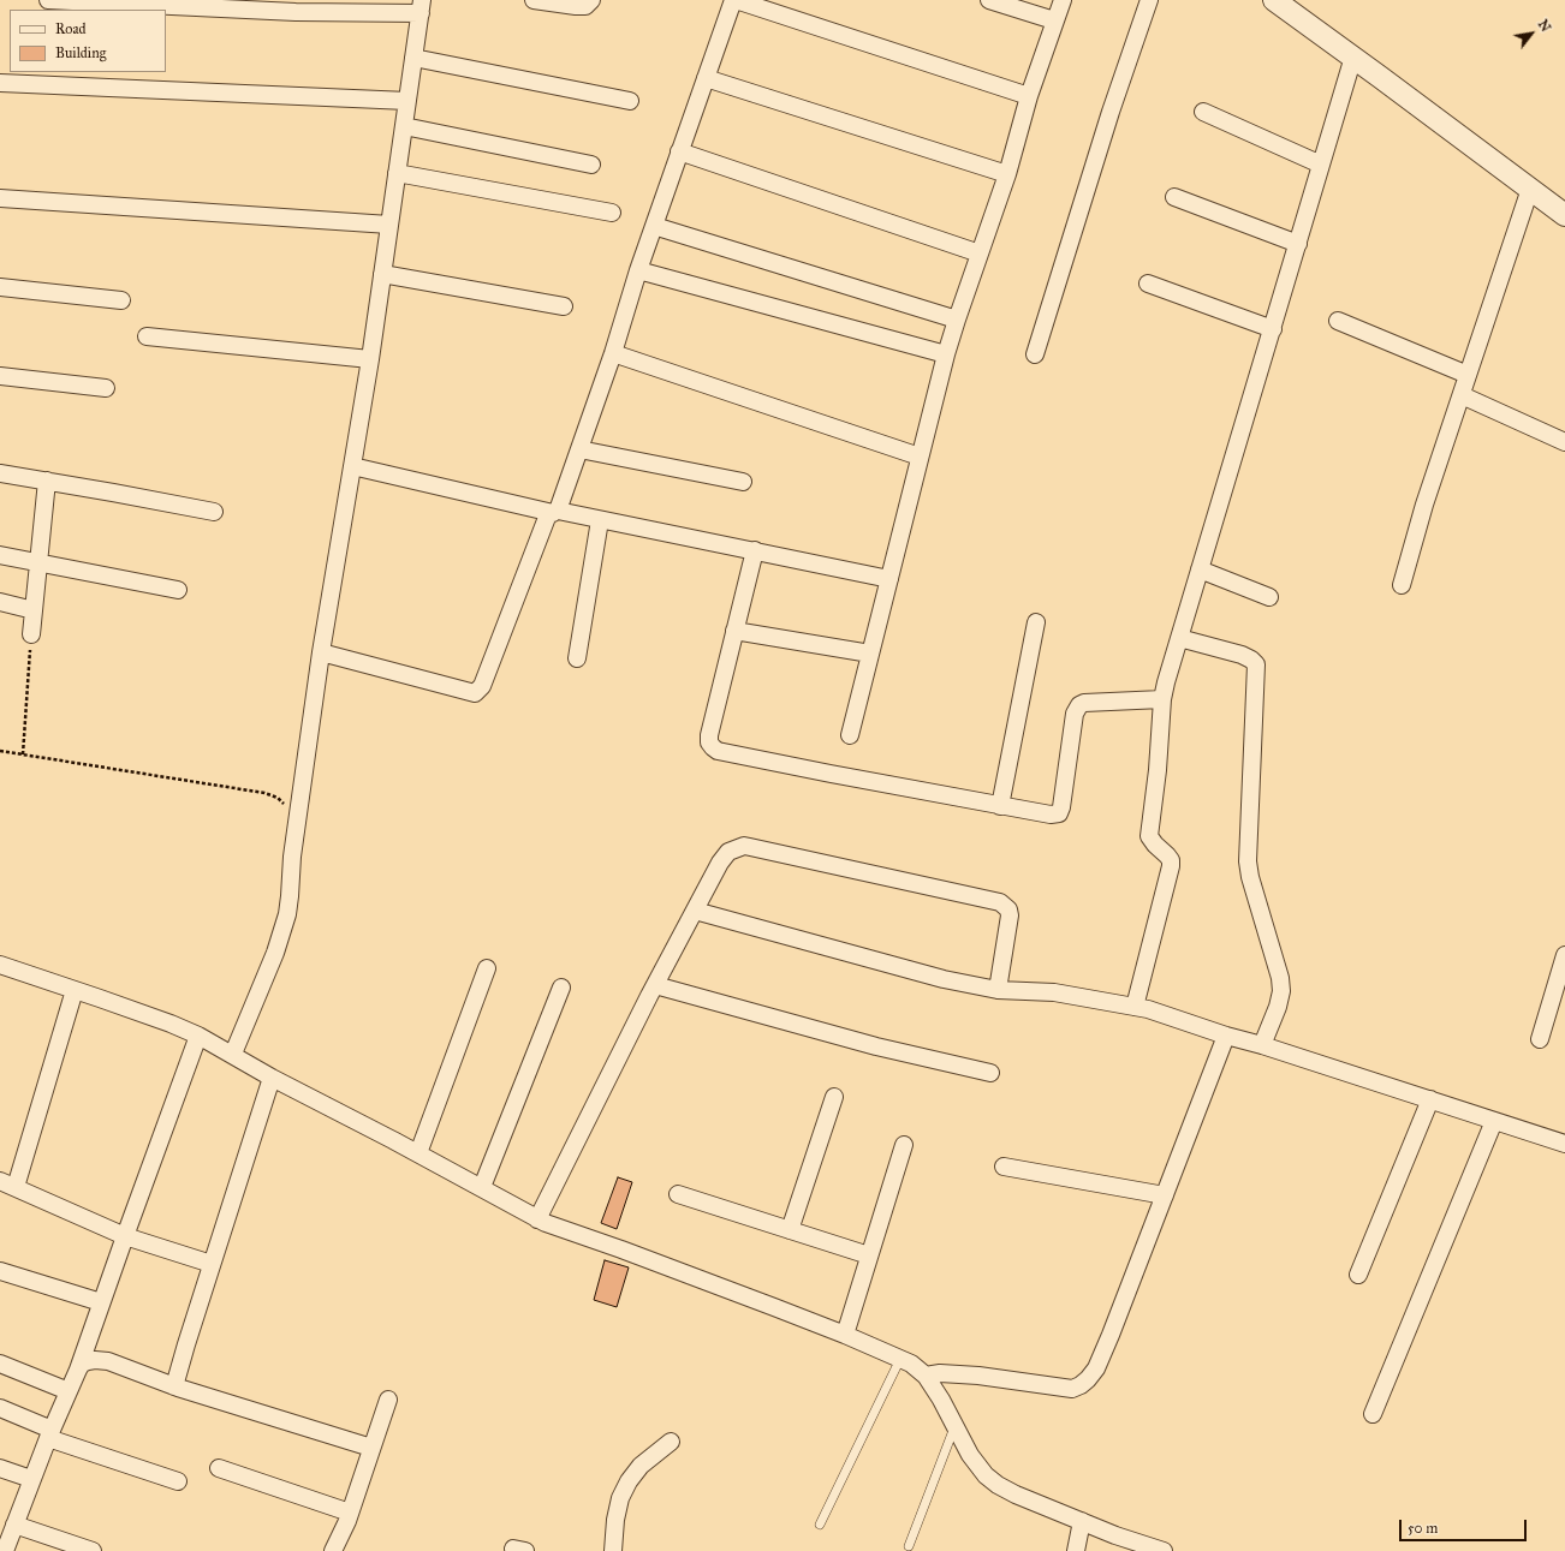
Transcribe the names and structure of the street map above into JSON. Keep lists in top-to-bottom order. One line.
{"legend":["Road","Building"],"scale_bar":"50 m","north":"top right"}
